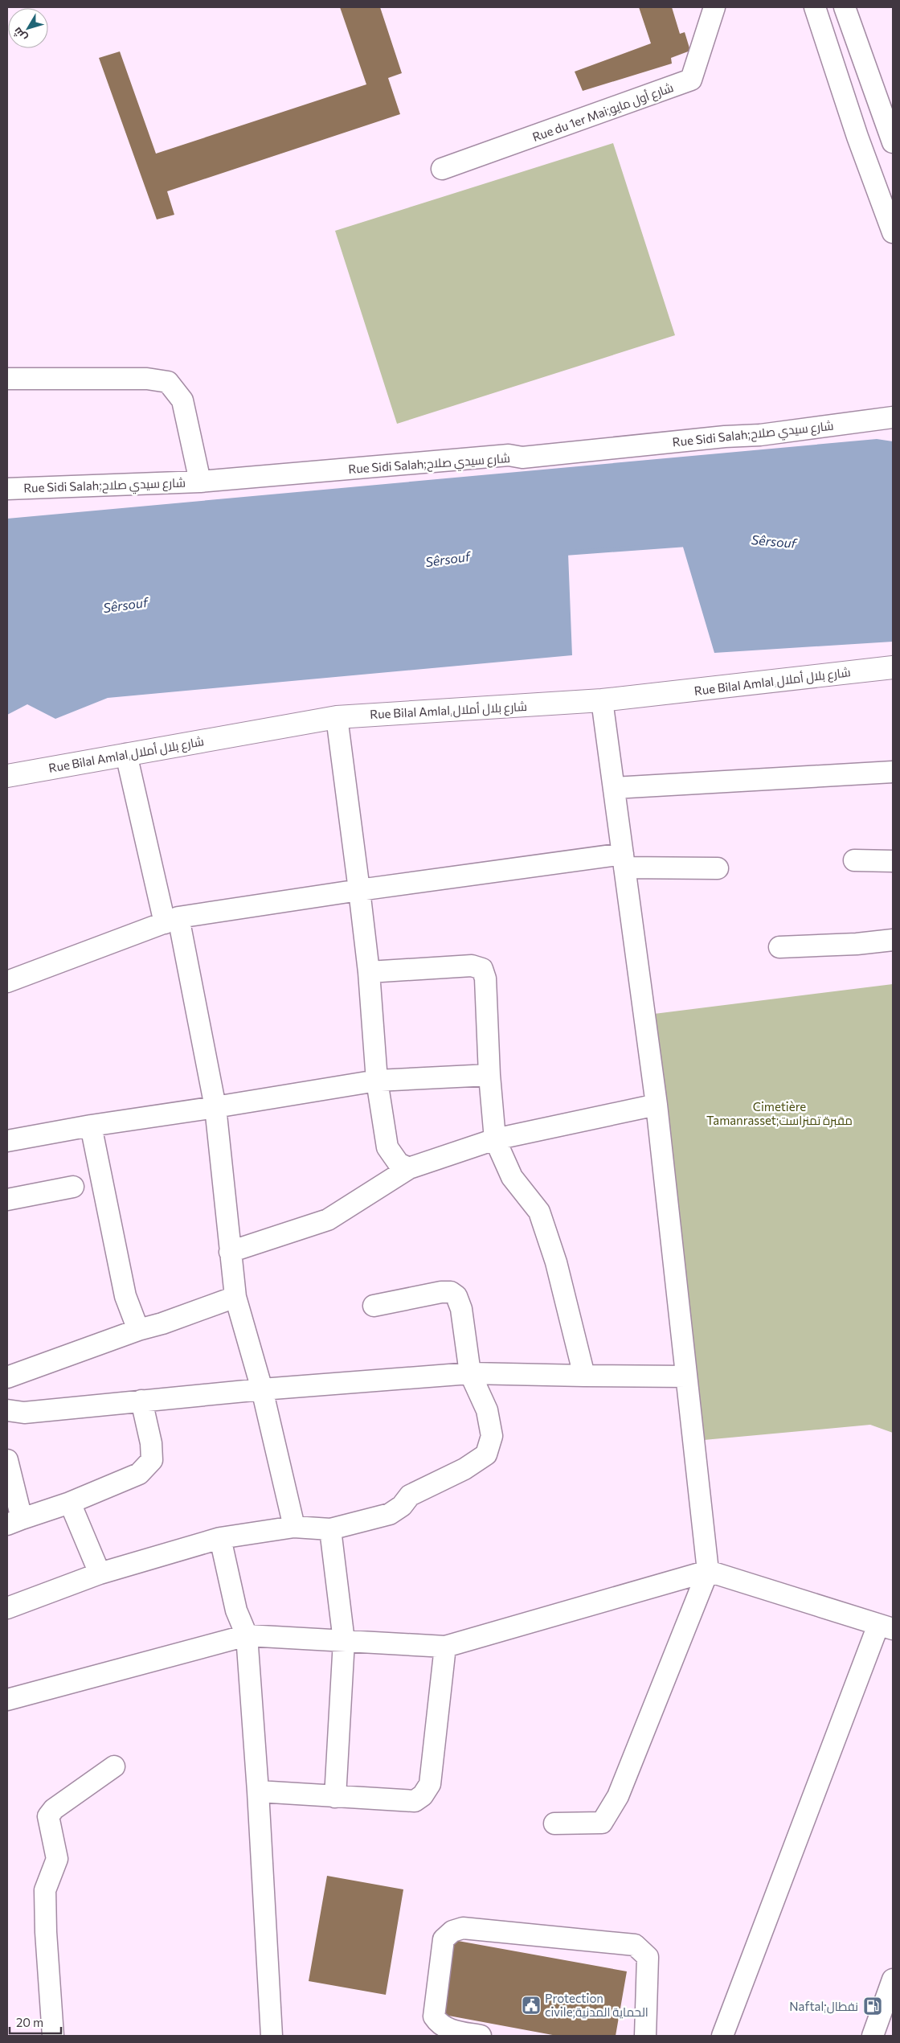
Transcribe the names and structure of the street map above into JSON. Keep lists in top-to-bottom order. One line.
{"streets":{"main road":["Rue Bilal Amlal,شارع بلال أملال"],"street":["Rue du 1er Mai;شارع أول مايو","Rue Sidi Salah;شارع سيدي صلاح"]},"water":["Sêrsouf"],"parks":["Cimetière Tamanrasset;مقبرة تمنراست"],"places":{"public building":["Protection civile;الحماية المدنية"],"fuel station":["Naftal;نفطال"]},"scale_bar":"20 m","north":"bottom left"}
